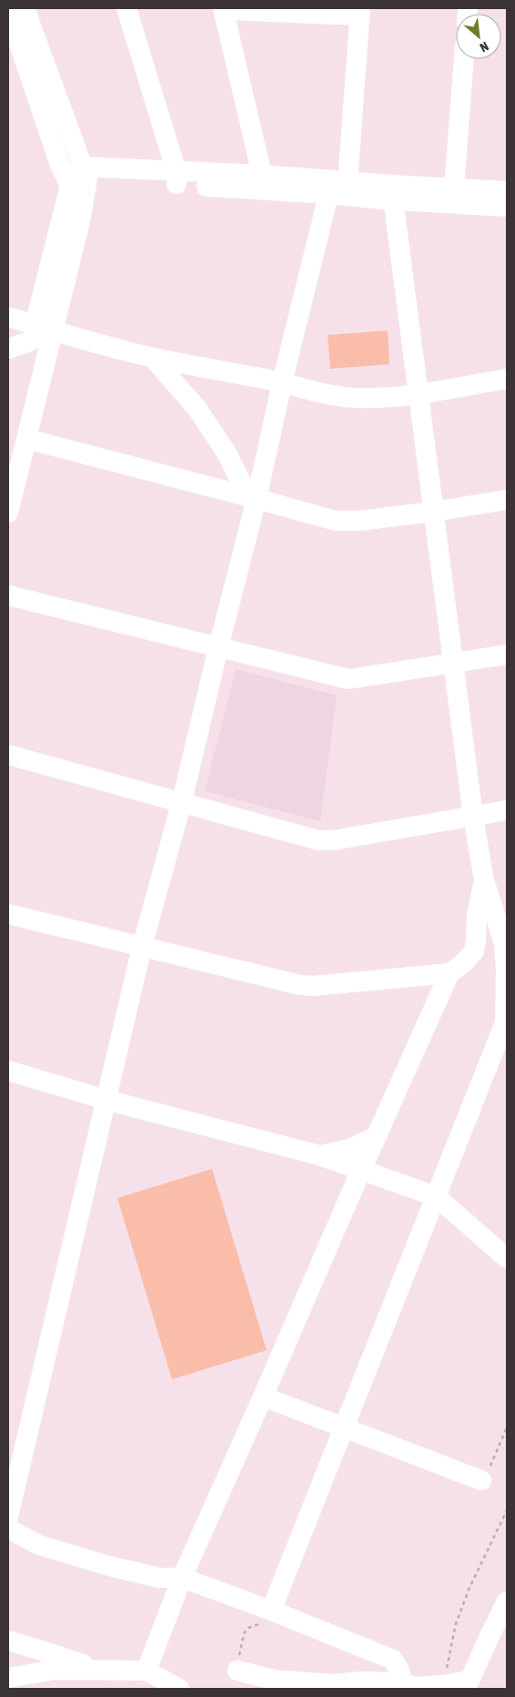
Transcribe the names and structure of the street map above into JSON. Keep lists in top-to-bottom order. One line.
{"north":"bottom right"}
